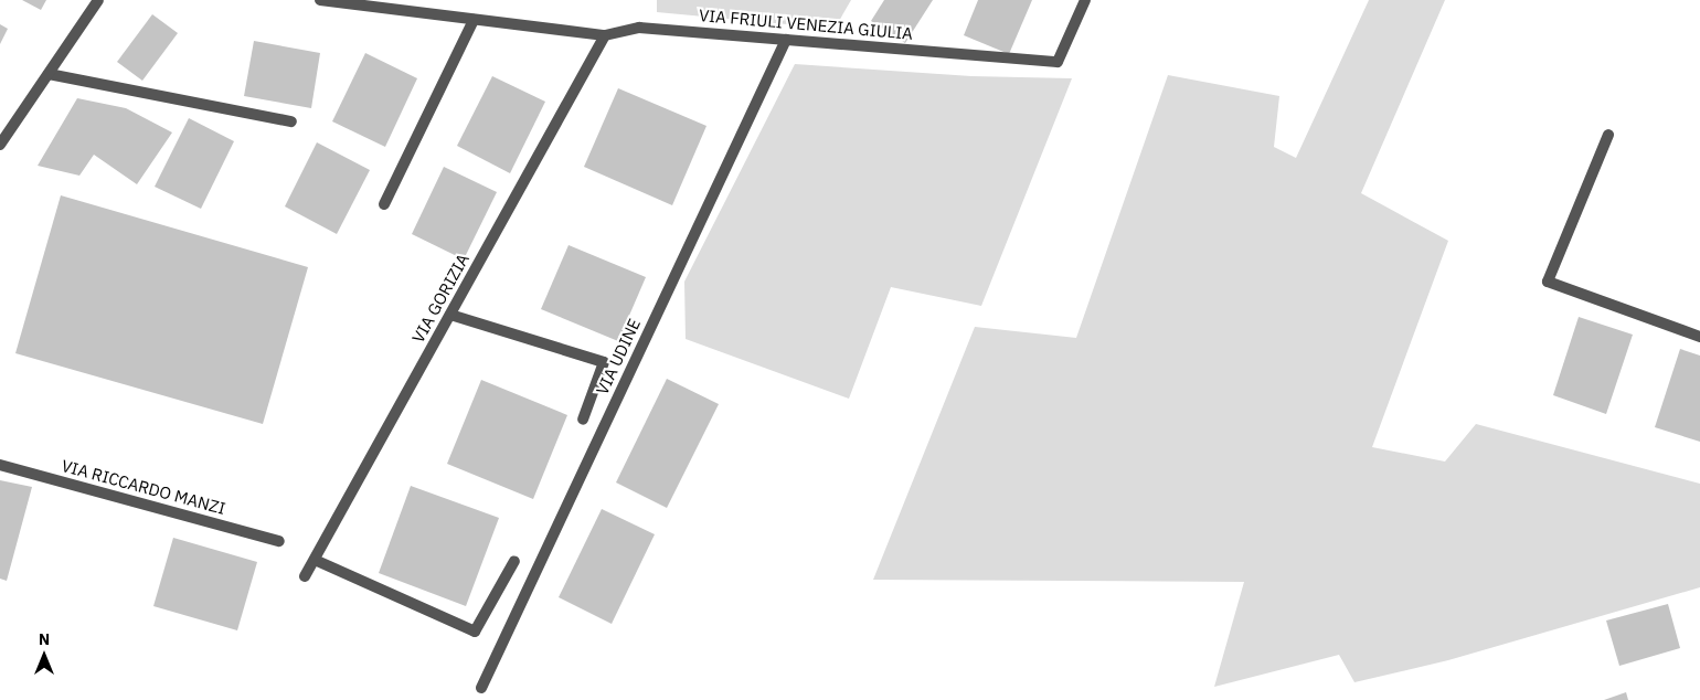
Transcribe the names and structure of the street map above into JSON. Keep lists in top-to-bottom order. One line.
{"streets":{"street":["VIA FRIULI VENEZIA GIULIA","VIA GORIZIA","VIA UDINE","VIA RICCARDO MANZI"]},"crossings":[["VIA FRIULI VENEZIA GIULIA","VIA GORIZIA"],["VIA FRIULI VENEZIA GIULIA","VIA UDINE"]],"north":"top"}
